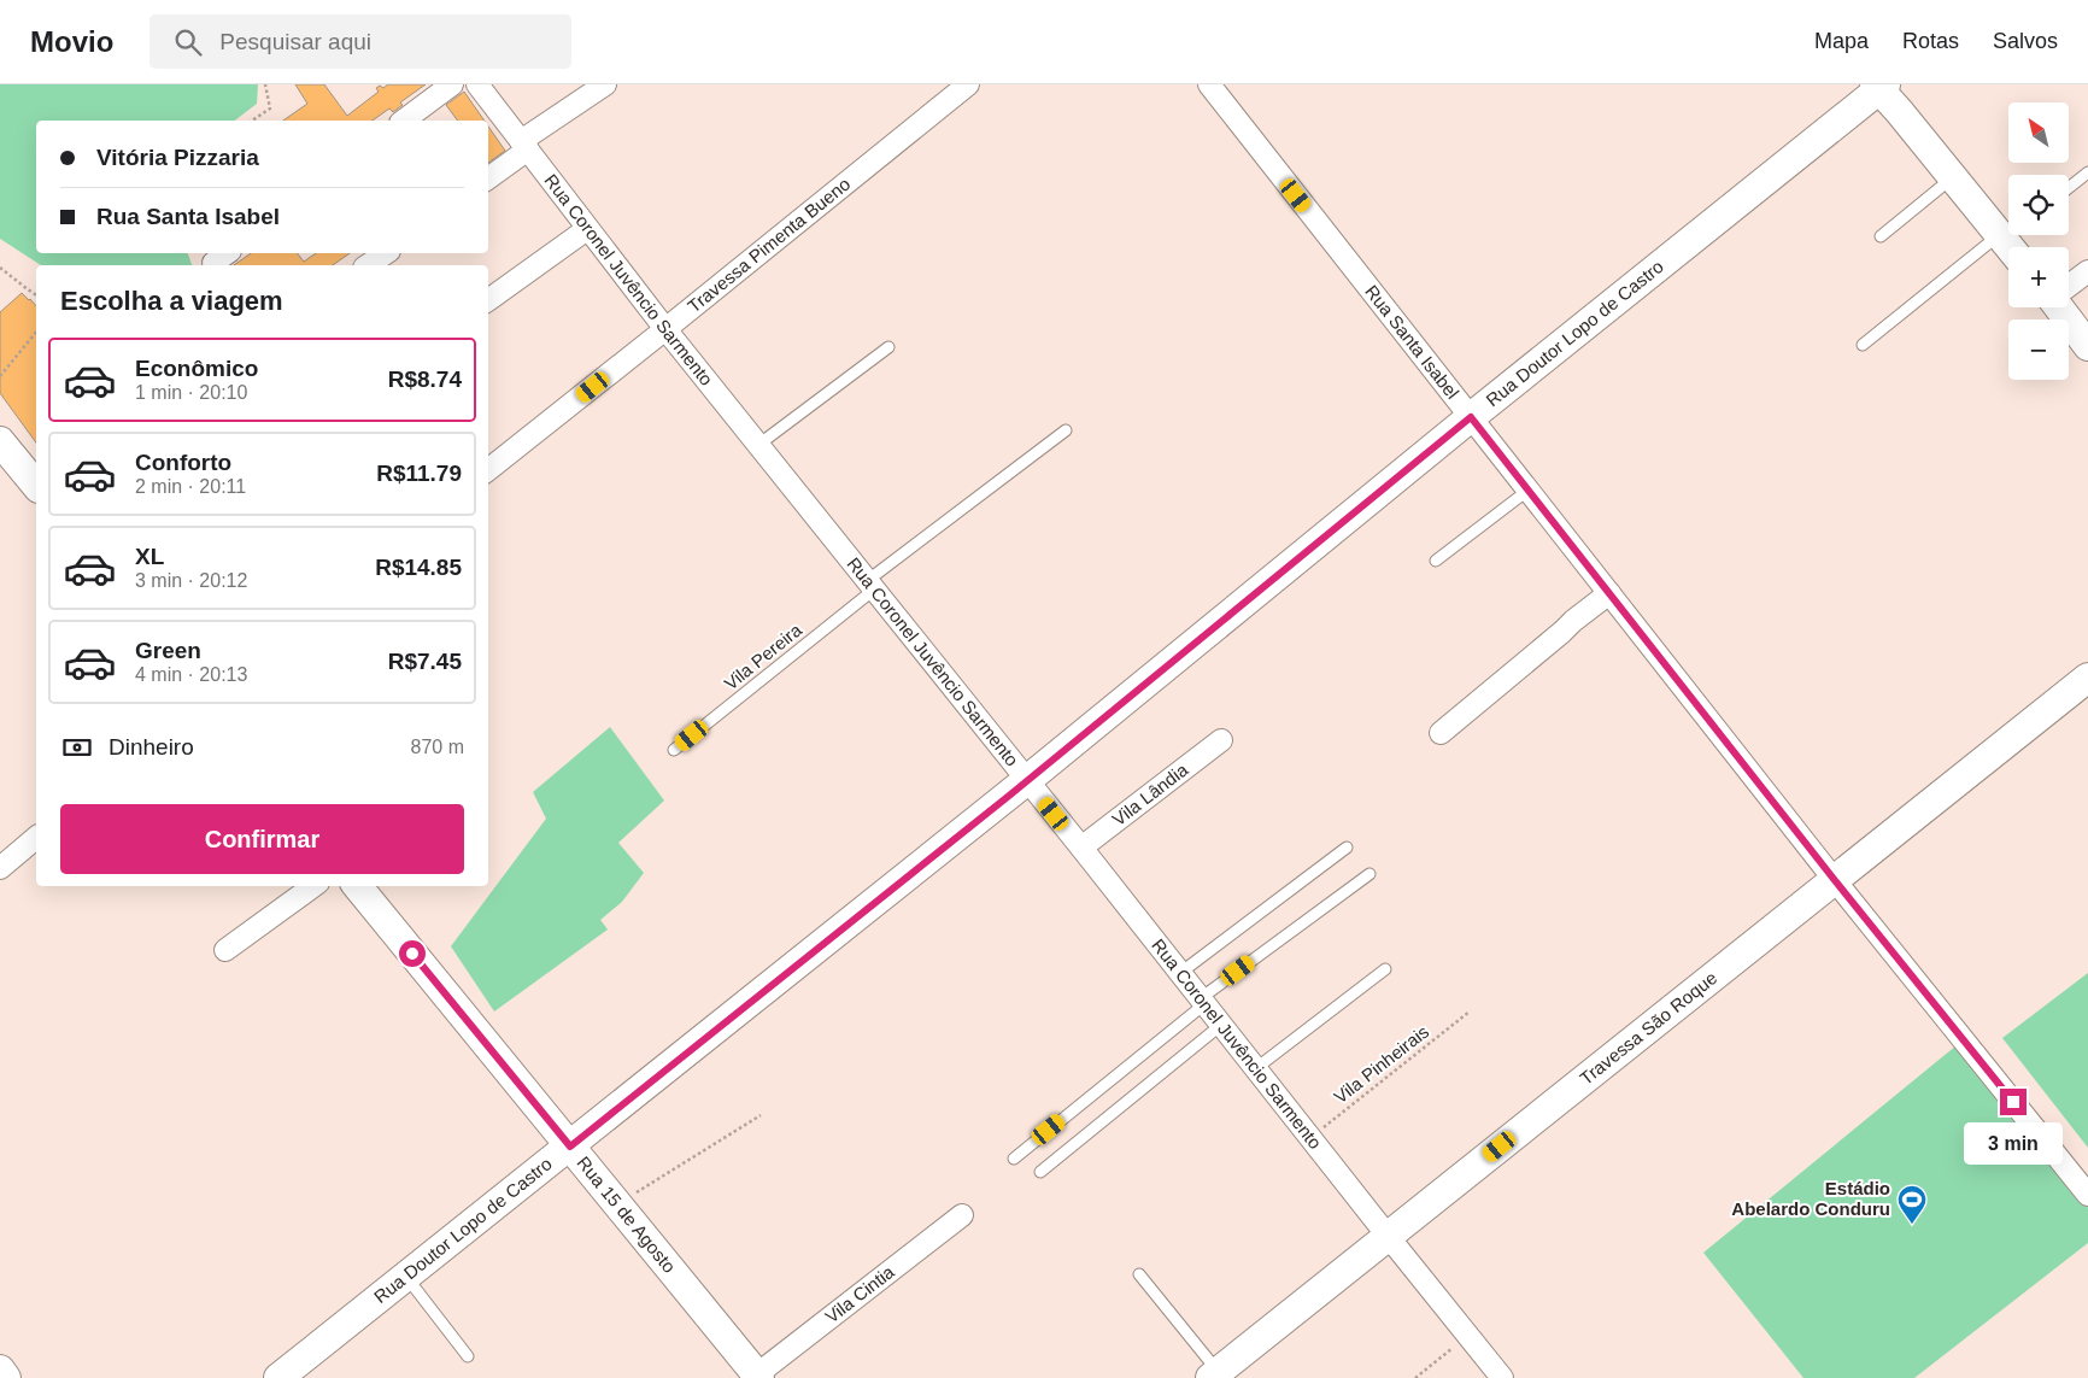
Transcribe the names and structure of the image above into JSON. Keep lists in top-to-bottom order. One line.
{"streets":{"main road":["Rua Doutor Lopo de Castro","Travessa São Roque","Rua 15 de Agosto"],"street":["Travessa Pimenta Bueno","Rua Coronel Juvêncio Sarmento","Rua Santa Isabel","Vila Lândia","Vila Cintia"],"lane":["Vila Pereira"],"path":["Vila Pinheirais"]},"crossings":[["Travessa Pimenta Bueno","Rua Coronel Juvêncio Sarmento"],["Rua Coronel Juvêncio Sarmento","Rua Doutor Lopo de Castro"],["Rua Coronel Juvêncio Sarmento","Vila Pereira"],["Rua Coronel Juvêncio Sarmento","Vila Lândia"],["Rua Coronel Juvêncio Sarmento","Travessa São Roque"],["Rua Coronel Juvêncio Sarmento","Vila Pinheirais"],["Rua Doutor Lopo de Castro","Rua Santa Isabel"],["Rua Doutor Lopo de Castro","Rua 15 de Agosto"],["Rua Santa Isabel","Travessa São Roque"],["Rua 15 de Agosto","Vila Cintia"]],"places":{"sports":["Estádio Abelardo Conduru"]},"north":"top left","page":{"header":"Movio","search":"Pesquisar aqui","nav":["Mapa","Rotas","Salvos"],"map_buttons":["+","−"],"banner":["Vitória Pizzaria","Rua Santa Isabel"],"heading":"Escolha a viagem","list":[{"name":"Econômico","note":"1 min · 20:10","value":"R$8.74"},{"name":"Conforto","note":"2 min · 20:11","value":"R$11.79"},{"name":"XL","note":"3 min · 20:12","value":"R$14.85"},{"name":"Green","note":"4 min · 20:13","value":"R$7.45"}],"pay":["Dinheiro","870 m"],"buttons":"Confirmar","bubble":"3 min"}}
